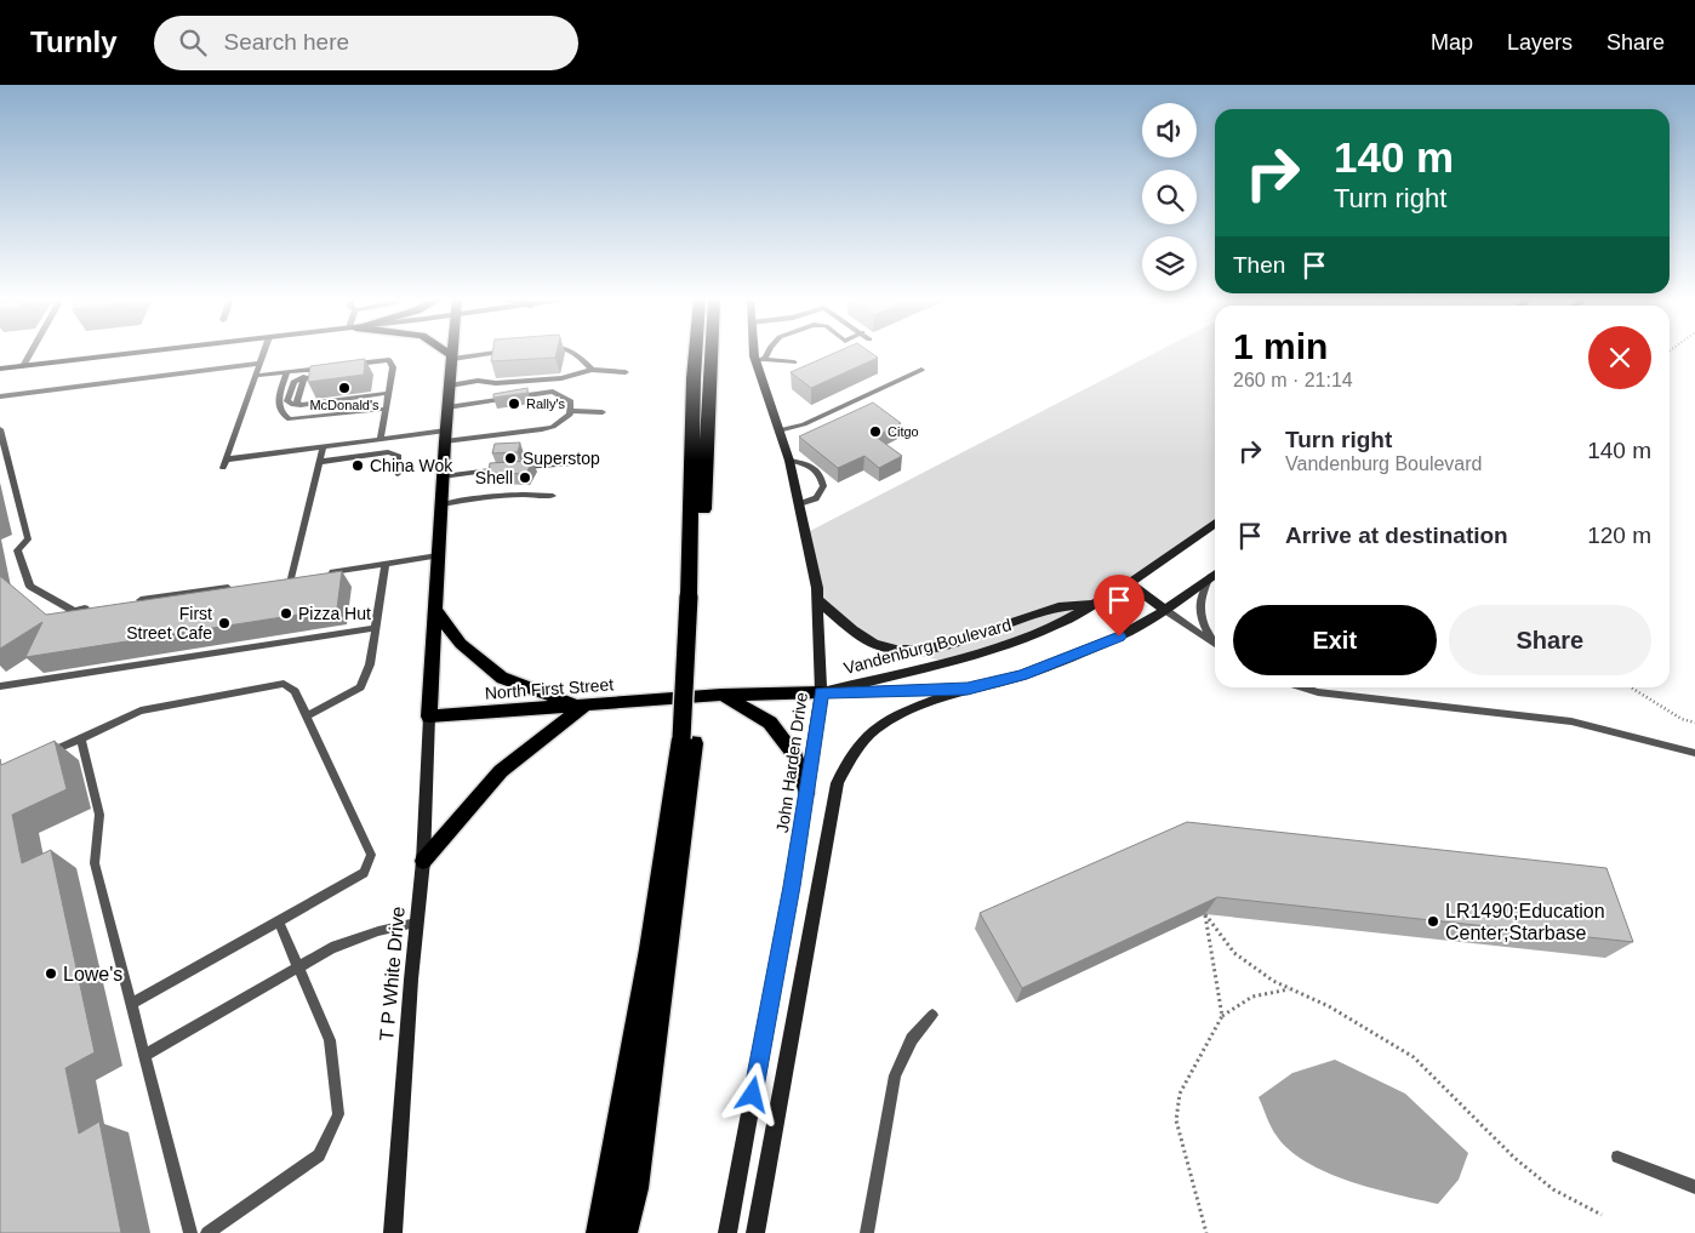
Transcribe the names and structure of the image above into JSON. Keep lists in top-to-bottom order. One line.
{"streets":{"main road":["Vandenburg Boulevard","North First Street","John Harden Drive","T P White Drive"]},"crossings":[["Vandenburg Boulevard","North First Street"],["Vandenburg Boulevard","John Harden Drive"],["North First Street","John Harden Drive"],["North First Street","T P White Drive"]],"places":["McDonald's","Rally's","Citgo","Superstop","China Wok","Shell","Pizza Hut","First Street Cafe","LR1490;Education Center;Starbase","Lowe's"],"page":{"header":"Turnly","search":"Search here","nav":["Map","Layers","Share"],"turn":["140 m","Turn right"],"then":"Then","heading":["1 min","260 m · 21:14"],"list":[{"name":"Turn right","note":"Vandenburg Boulevard","value":"140 m"},{"name":"Arrive at destination","value":"120 m"}],"buttons":["Exit","Share"]}}
